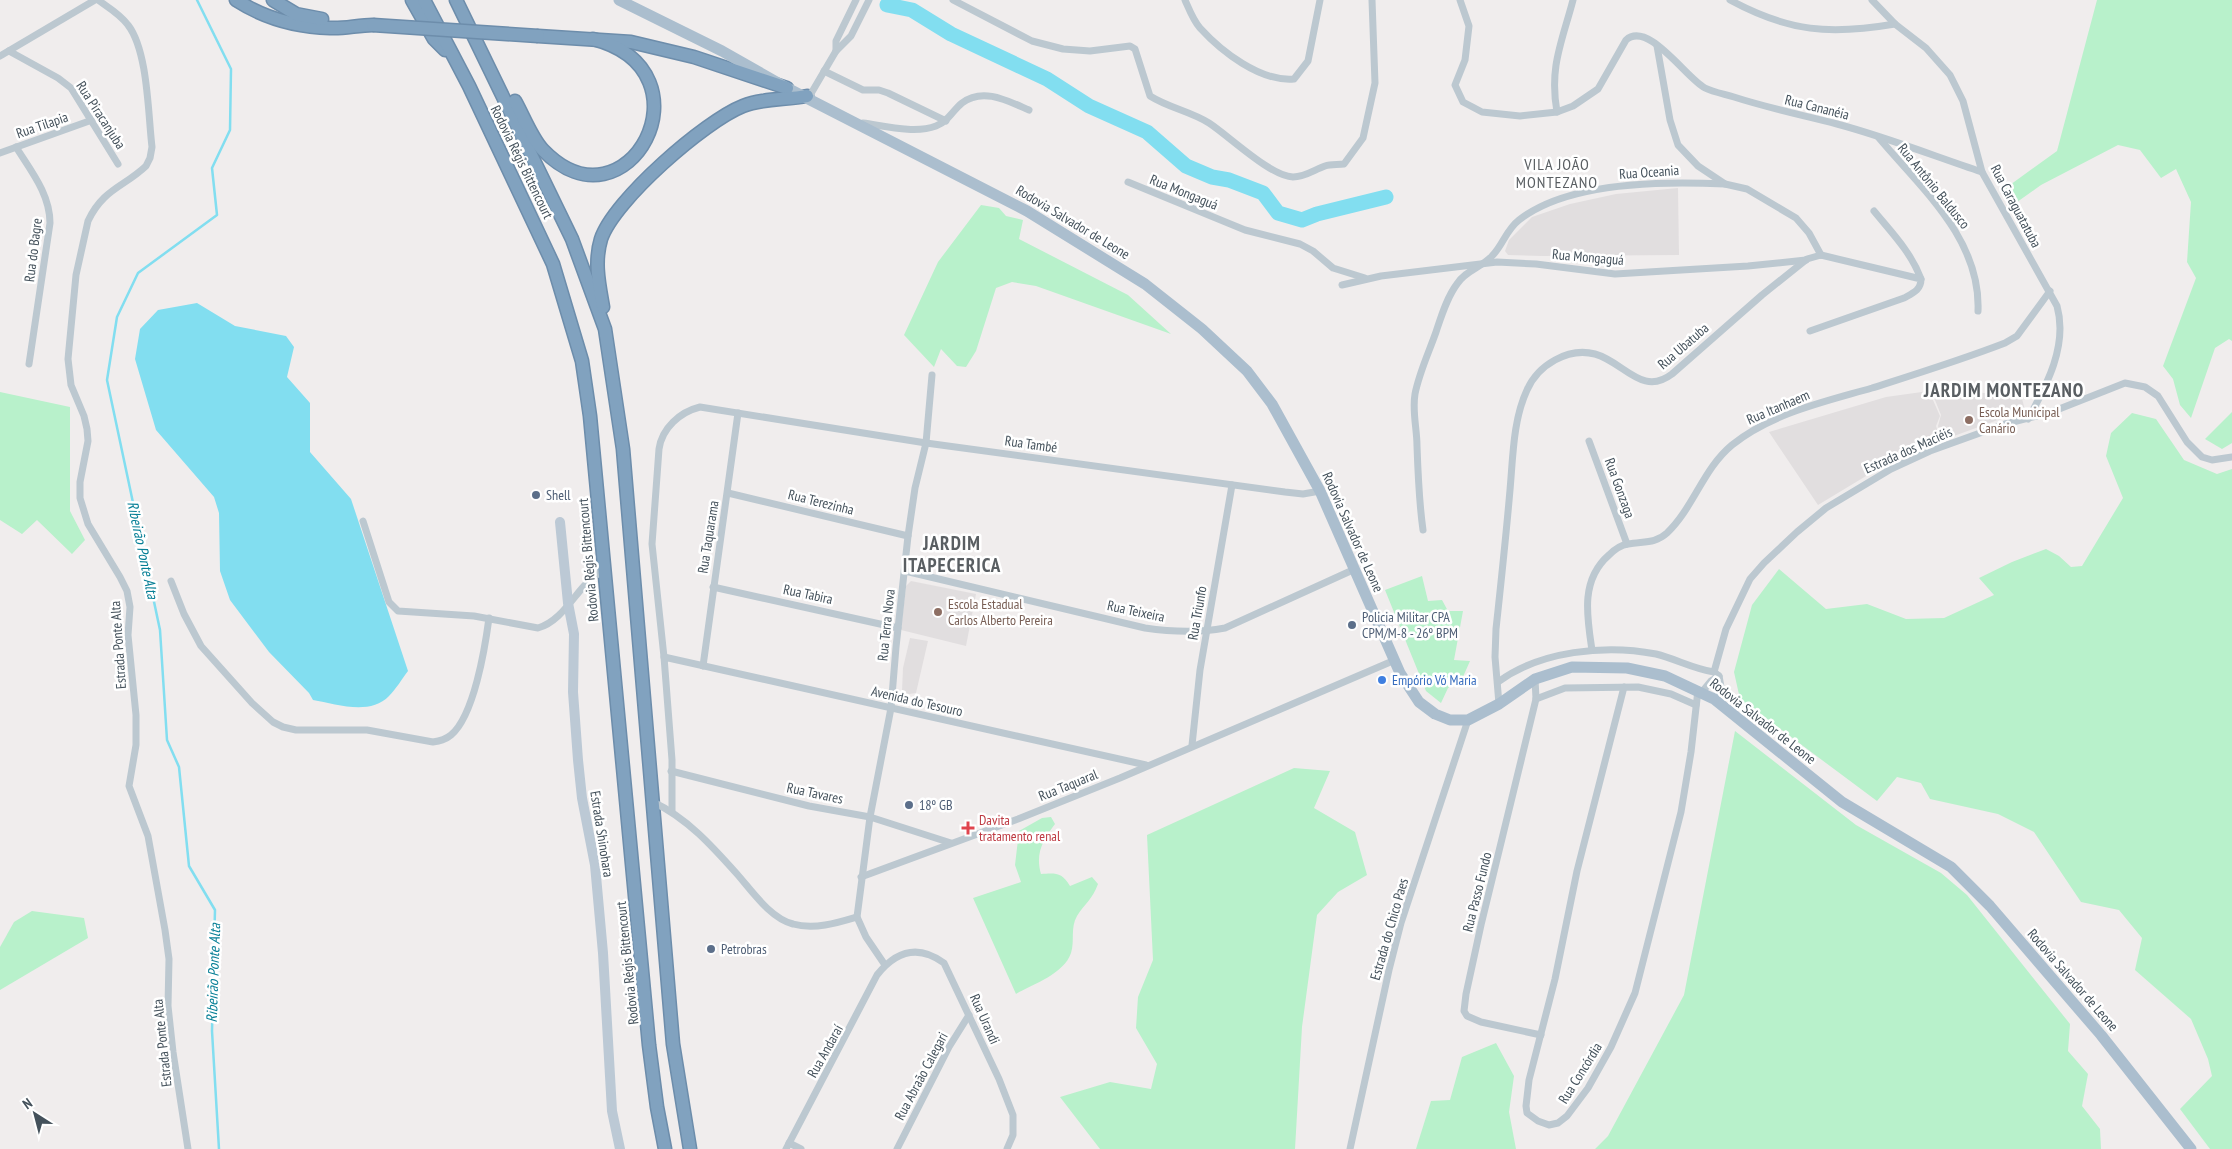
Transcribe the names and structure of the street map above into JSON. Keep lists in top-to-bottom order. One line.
{"streets":{"highway":["Rodovia Régis Bittencourt"],"main road":["Rodovia Salvador de Leone"],"street":["Rua Cananéia","Rua Piracanjuba","Rua Tilapia","Rua Oceania","Rua Antônio Baldusco","Rua Mongaguá","Rua Caraguatatuba","Rua do Bagre","Rua Ubatuba","Rua Itanhaem","Rua També","Estrada dos Maciéis","Rua Gonzaga","Rua Terezinha","Rua Taquarama","Rua Tabira","Rua Teixeira","Rua Triunfo","Rua Terra Nova","Estrada Ponte Alta","Avenida do Tesouro","Rua Taquaral","Rua Tavares","Estrada Shinohara","Rua Passo Fundo","Estrada do Chico Paes","Rua Urandi","Rua Andaraí","Rua Concórdia","Rua Abraão Calegari"]},"crossings":[["Rua Cananéia","Rua Antônio Baldusco"],["Rua Cananéia","Rua Caraguatatuba"],["Rua Piracanjuba","Rua Tilapia"],["Rua Tilapia","Rua do Bagre"],["Rua Oceania","Rua Mongaguá"],["Rua Mongaguá","Rua Ubatuba"],["Rua Caraguatatuba","Rua Itanhaem"],["Rua Caraguatatuba","Estrada dos Maciéis"],["Rodovia Salvador de Leone","Rua Ubatuba"],["Rodovia Salvador de Leone","Rua També"],["Rodovia Salvador de Leone","Estrada dos Maciéis"],["Rodovia Salvador de Leone","Rua Teixeira"],["Rodovia Salvador de Leone","Rua Taquaral"],["Rodovia Salvador de Leone","Rua Passo Fundo"],["Rodovia Salvador de Leone","Estrada do Chico Paes"],["Rodovia Salvador de Leone","Rua Concórdia"],["Rua Itanhaem","Rua Gonzaga"],["Rua També","Rua Taquarama"],["Rua També","Rua Triunfo"],["Rua També","Rua Terra Nova"],["Rua També","Avenida do Tesouro"],["Rua També","Rua Tavares"],["Rua Terezinha","Rua Taquarama"],["Rua Terezinha","Rua Terra Nova"],["Rua Taquarama","Rua Tabira"],["Rua Taquarama","Avenida do Tesouro"],["Rua Tabira","Rua Terra Nova"],["Rua Teixeira","Rua Triunfo"],["Rua Teixeira","Rua Terra Nova"],["Rua Triunfo","Rua Taquaral"],["Rua Terra Nova","Avenida do Tesouro"],["Rua Terra Nova","Rua Taquaral"],["Rua Terra Nova","Rua Tavares"],["Avenida do Tesouro","Rua Taquaral"],["Rua Taquaral","Rua Tavares"],["Rua Passo Fundo","Rua Concórdia"],["Rua Urandi","Rua Andaraí"],["Rua Urandi","Rua Abraão Calegari"]],"districts":["VILA JOÃO MONTEZANO","JARDIM MONTEZANO","JARDIM ITAPECERICA"],"water":["Ribeirão Ponte Alta"],"places":{"other":["Escola Municipal Canário","Shell","Escola Estadual Carlos Alberto Pereira","Policia Militar CPA CPM/M-8 - 26º BPM","Empório Vó Maria","18º GB","Petrobras"],"health":["Davita tratamento renal"]},"north":"top left"}
